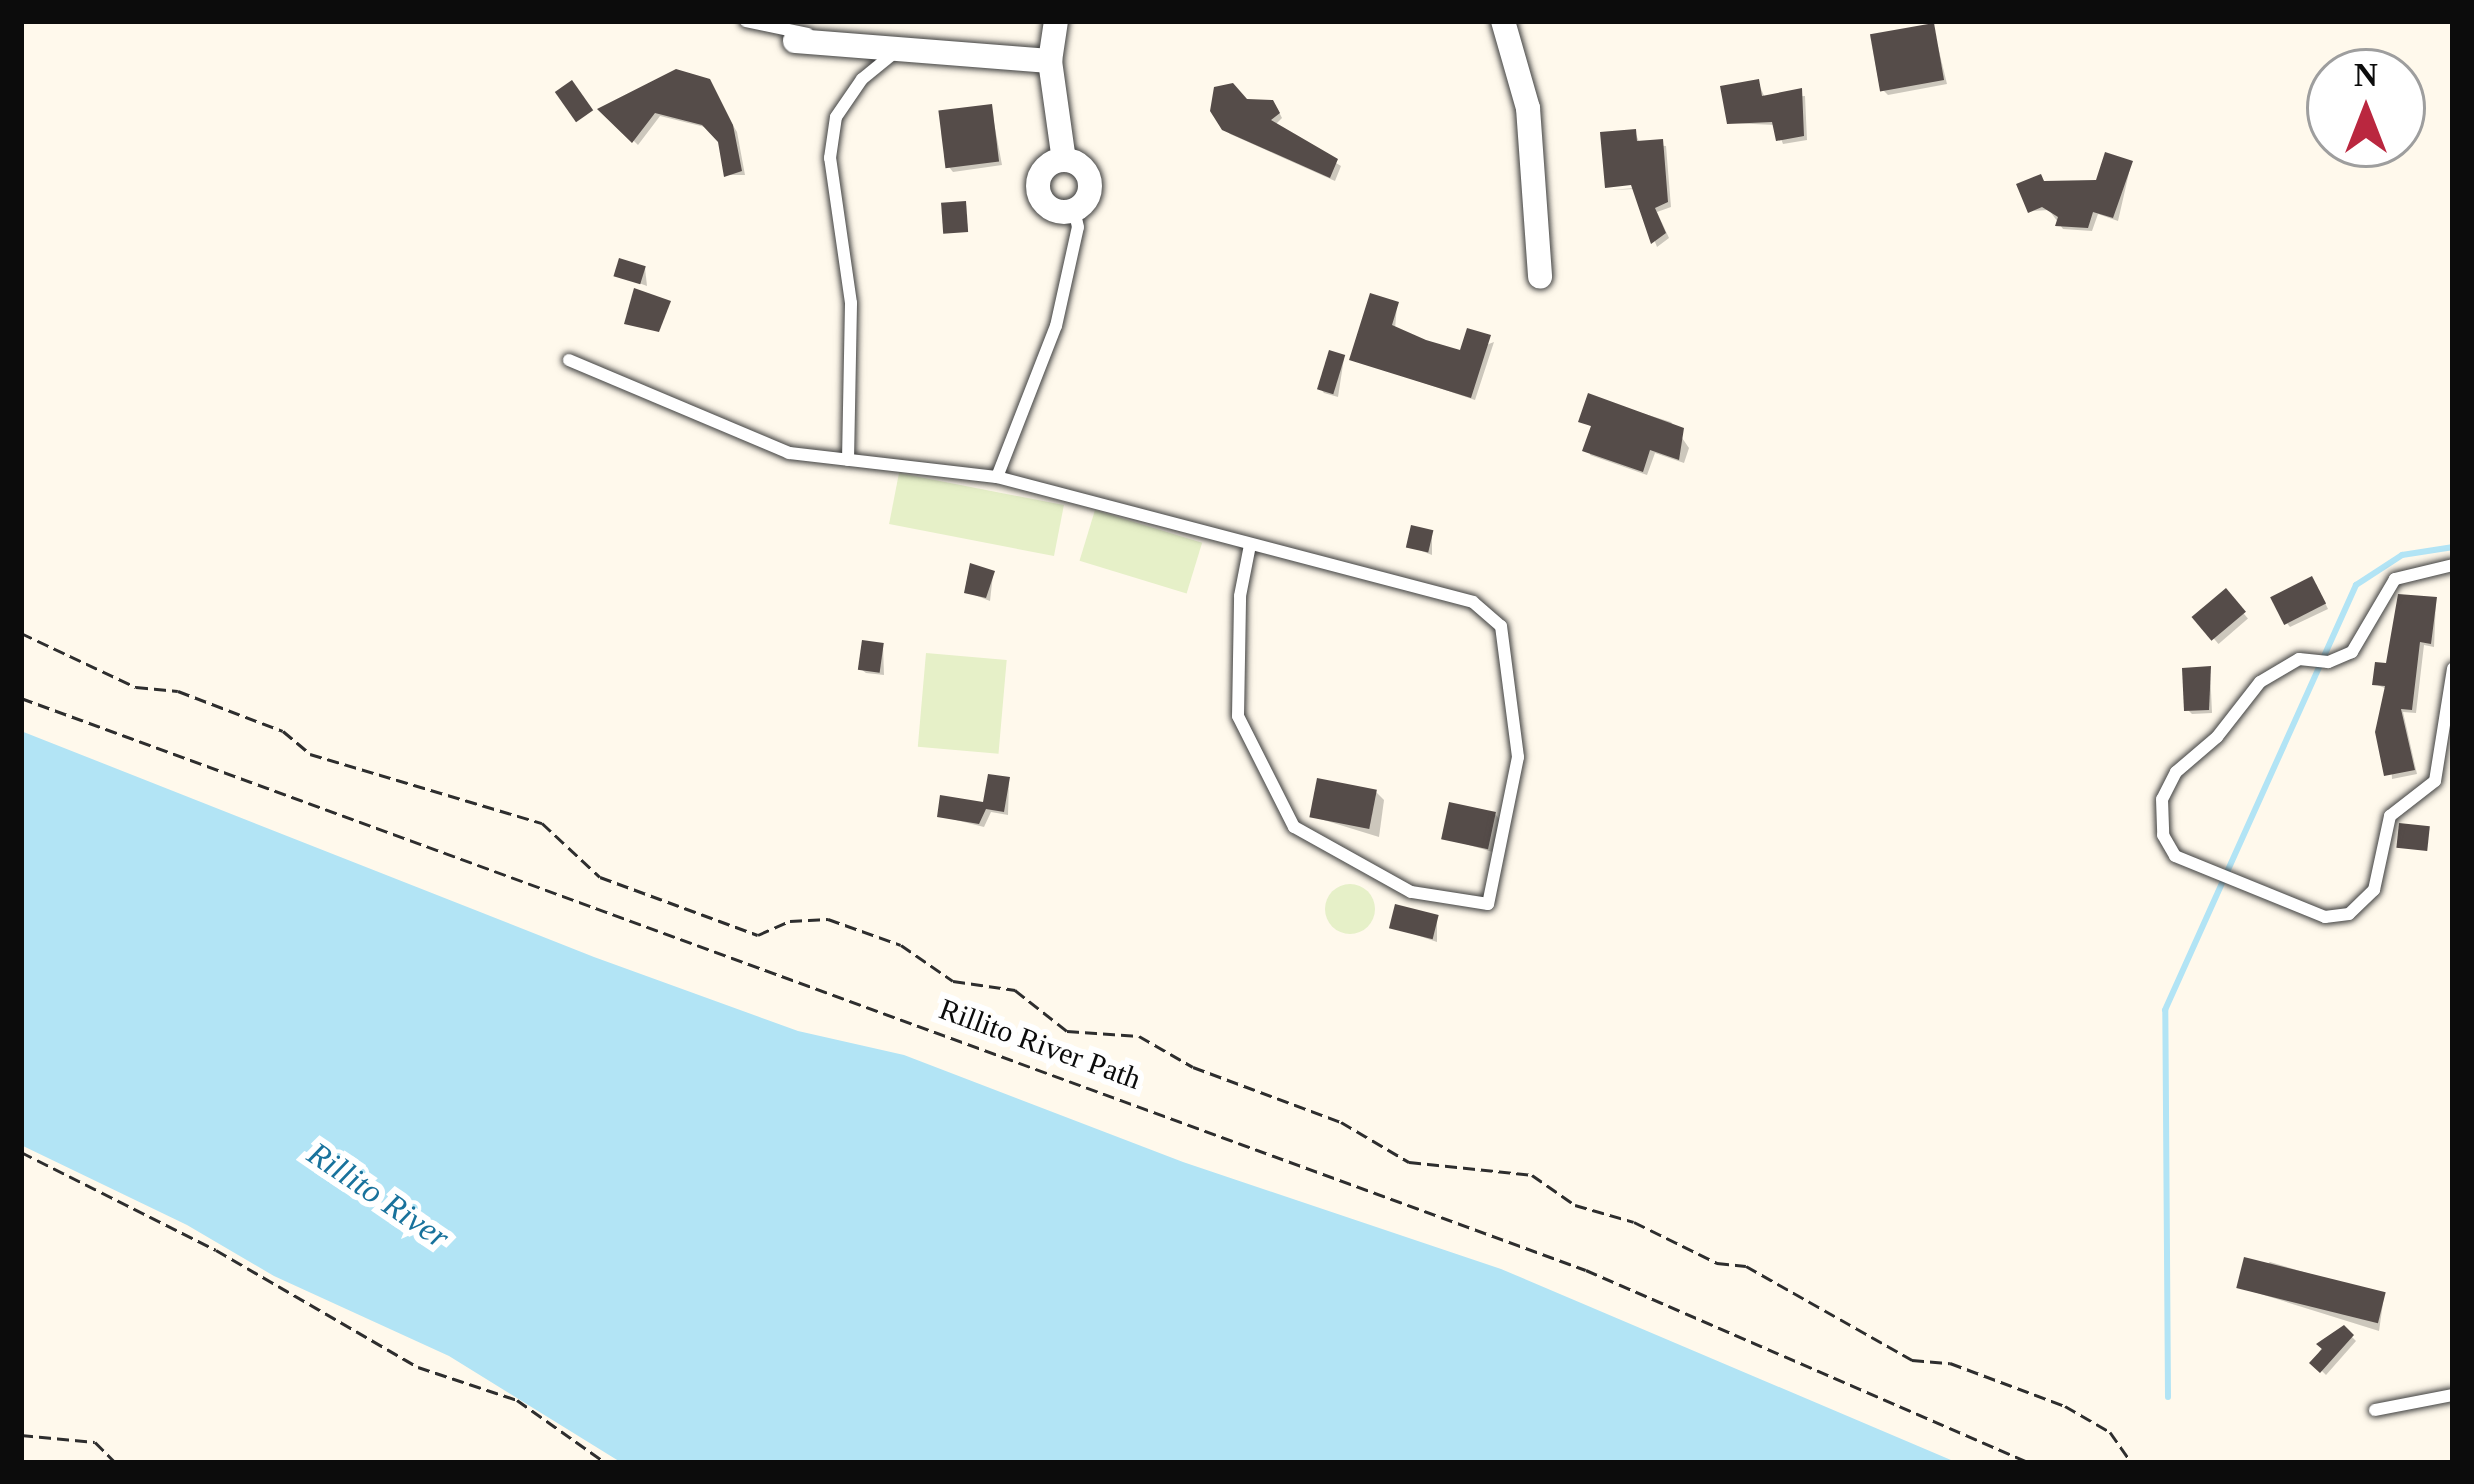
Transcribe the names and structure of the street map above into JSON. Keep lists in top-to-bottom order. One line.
{"streets":{"path":["Rillito River Path"]},"water":["Rillito River"],"north":"top"}
